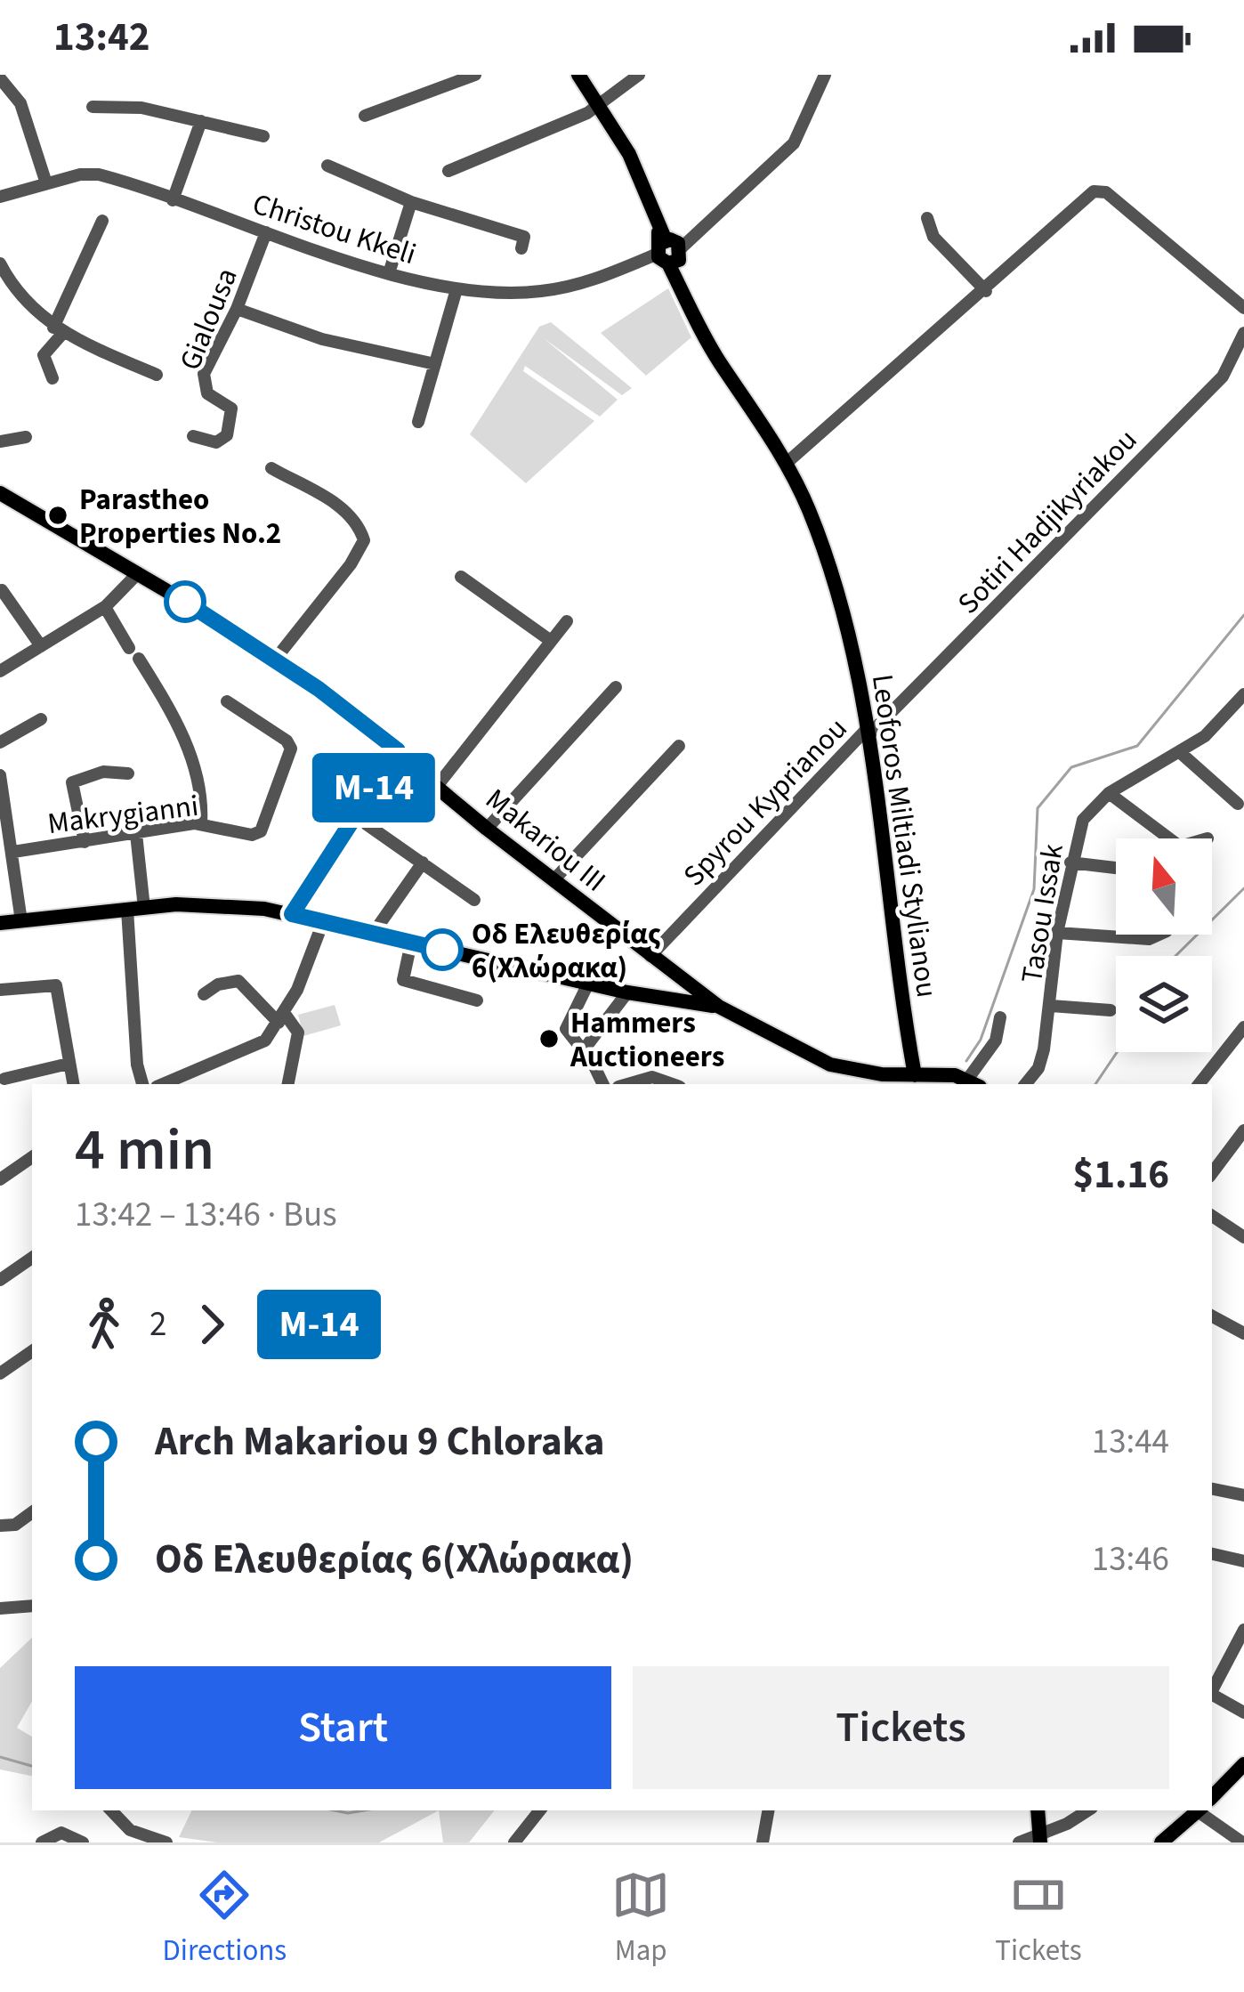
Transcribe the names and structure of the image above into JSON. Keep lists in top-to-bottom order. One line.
{"streets":{"main road":["Leoforos Miltiadi Stylianou","Makariou III"],"street":["Christou Kkeli","Gialousa","Sotiri Hadjikyriakou","Spyrou Kyprianou","Makrygianni","Tasou Issak"]},"crossings":[["Christou Kkeli","Gialousa"],["Christou Kkeli","Leoforos Miltiadi Stylianou"],["Sotiri Hadjikyriakou","Spyrou Kyprianou"],["Sotiri Hadjikyriakou","Leoforos Miltiadi Stylianou"],["Spyrou Kyprianou","Leoforos Miltiadi Stylianou"],["Spyrou Kyprianou","Makariou III"],["Leoforos Miltiadi Stylianou","Makariou III"]],"places":["Parastheo Properties No.2","Οδ Ελευθερίας 6(Χλώρακα)","Hammers Auctioneers"],"lines":["bus line M-14"],"north":"top","page":{"status":"13:42","on_map":"M-14","heading":["4 min","13:42 – 13:46 · Bus","$1.16"],"legs":["2","M-14"],"list":[{"name":"Arch Makariou 9 Chloraka","value":"13:44"},{"name":"Οδ Ελευθερίας 6(Χλώρακα)","value":"13:46"}],"buttons":["Start","Tickets"],"tabs":["Directions","Map","Tickets"]}}
